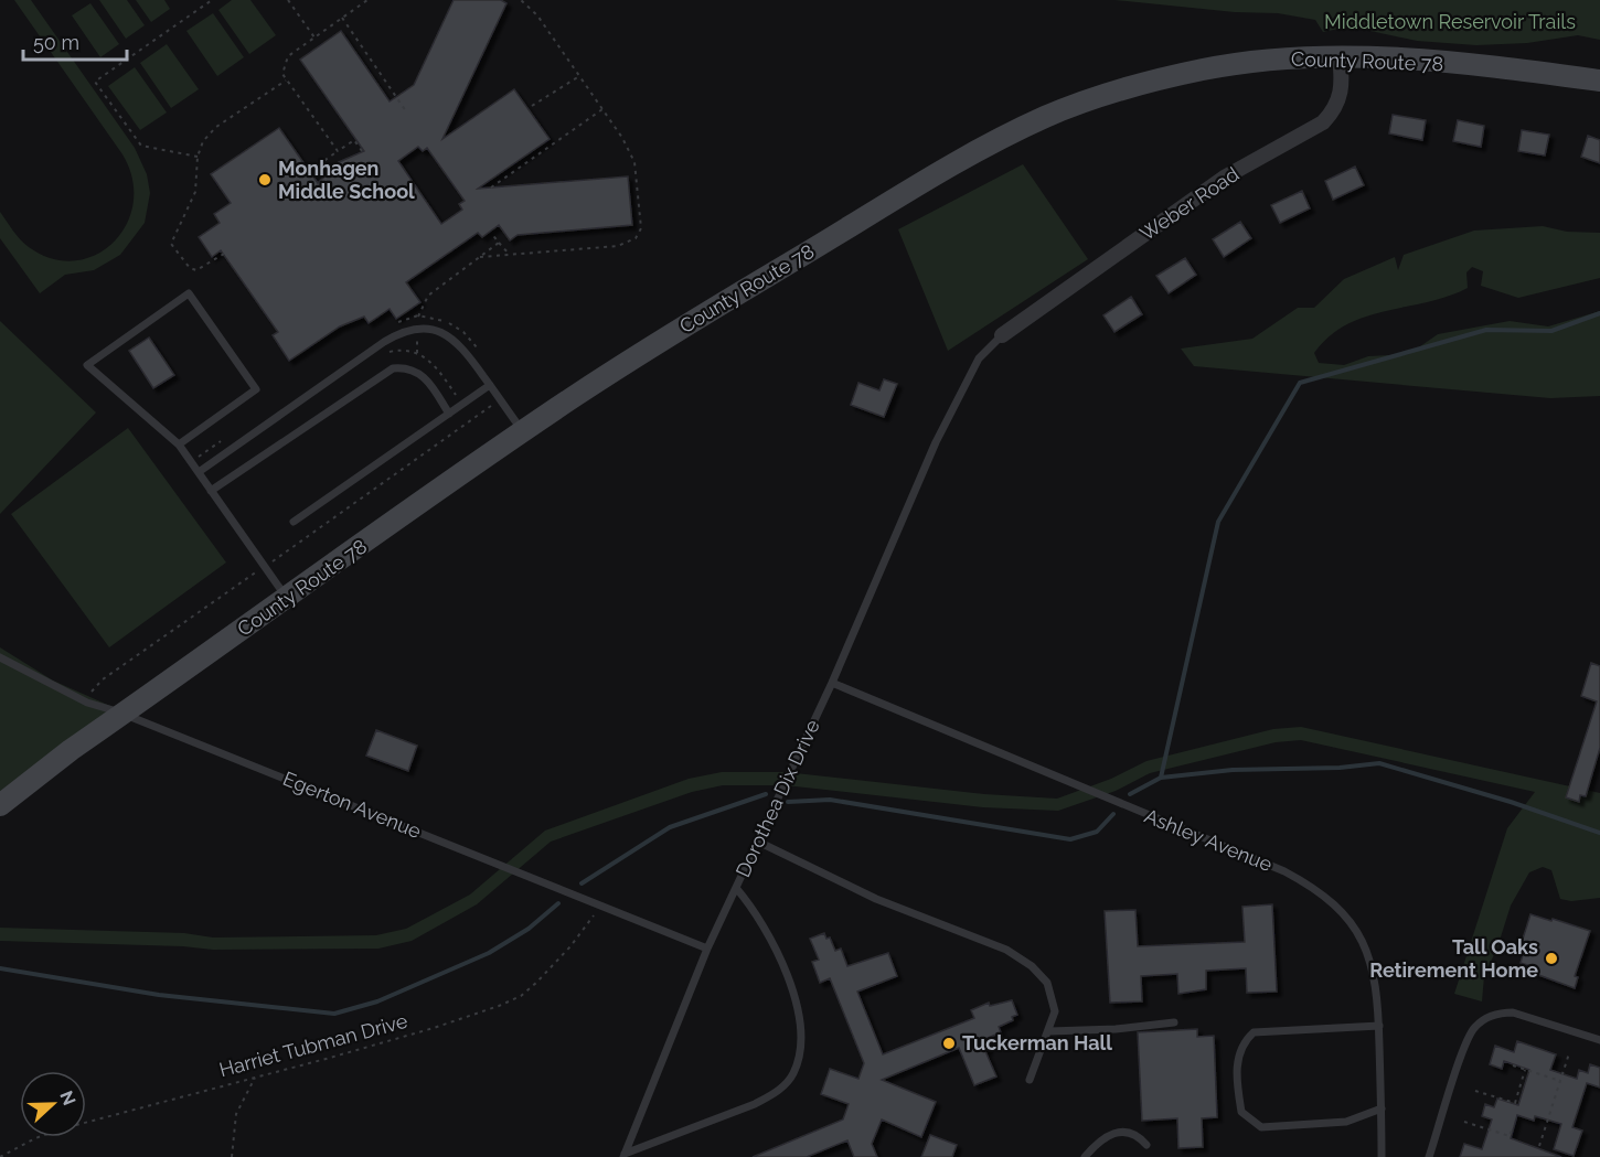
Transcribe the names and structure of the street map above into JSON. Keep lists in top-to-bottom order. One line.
{"streets":{"street":["County Route 78","Weber Road"],"lane":["Dorothea Dix Drive","Egerton Avenue","Ashley Avenue"],"path":["Harriet Tubman Drive"]},"crossings":[["County Route 78","Weber Road"],["County Route 78","Egerton Avenue"],["Weber Road","Dorothea Dix Drive"],["Dorothea Dix Drive","Egerton Avenue"],["Dorothea Dix Drive","Ashley Avenue"],["Egerton Avenue","Harriet Tubman Drive"]],"parks":["Middletown Reservoir Trails"],"places":["Monhagen Middle School","Tall Oaks Retirement Home","Tuckerman Hall"],"scale_bar":"50 m","north":"right"}
